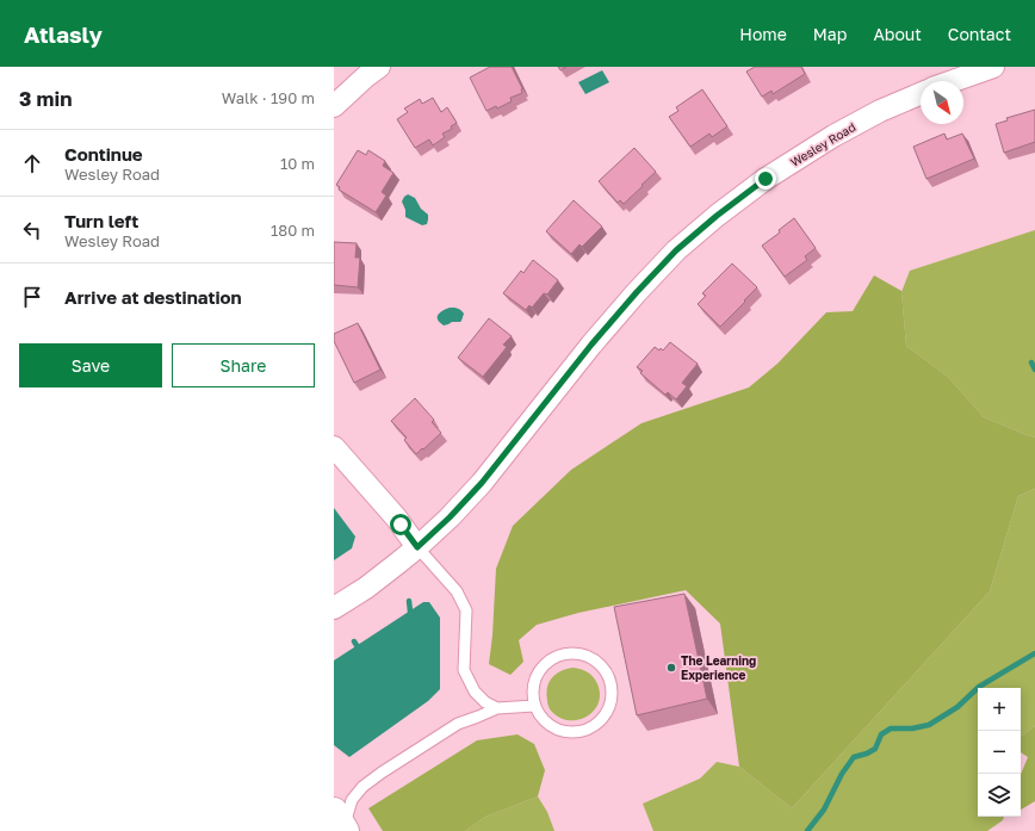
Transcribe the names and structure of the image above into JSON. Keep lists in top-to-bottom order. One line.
{"streets":{"street":["Wesley Road"]},"places":["The Learning Experience"],"north":"bottom right","page":{"header":"Atlasly","nav":["Home","Map","About","Contact"],"heading":["3 min","Walk · 190 m"],"list":[["Continue","Wesley Road","10 m"],["Turn left","Wesley Road","180 m"],"Arrive at destination"],"buttons":["Save","Share"],"map_buttons":["+","−"]}}
